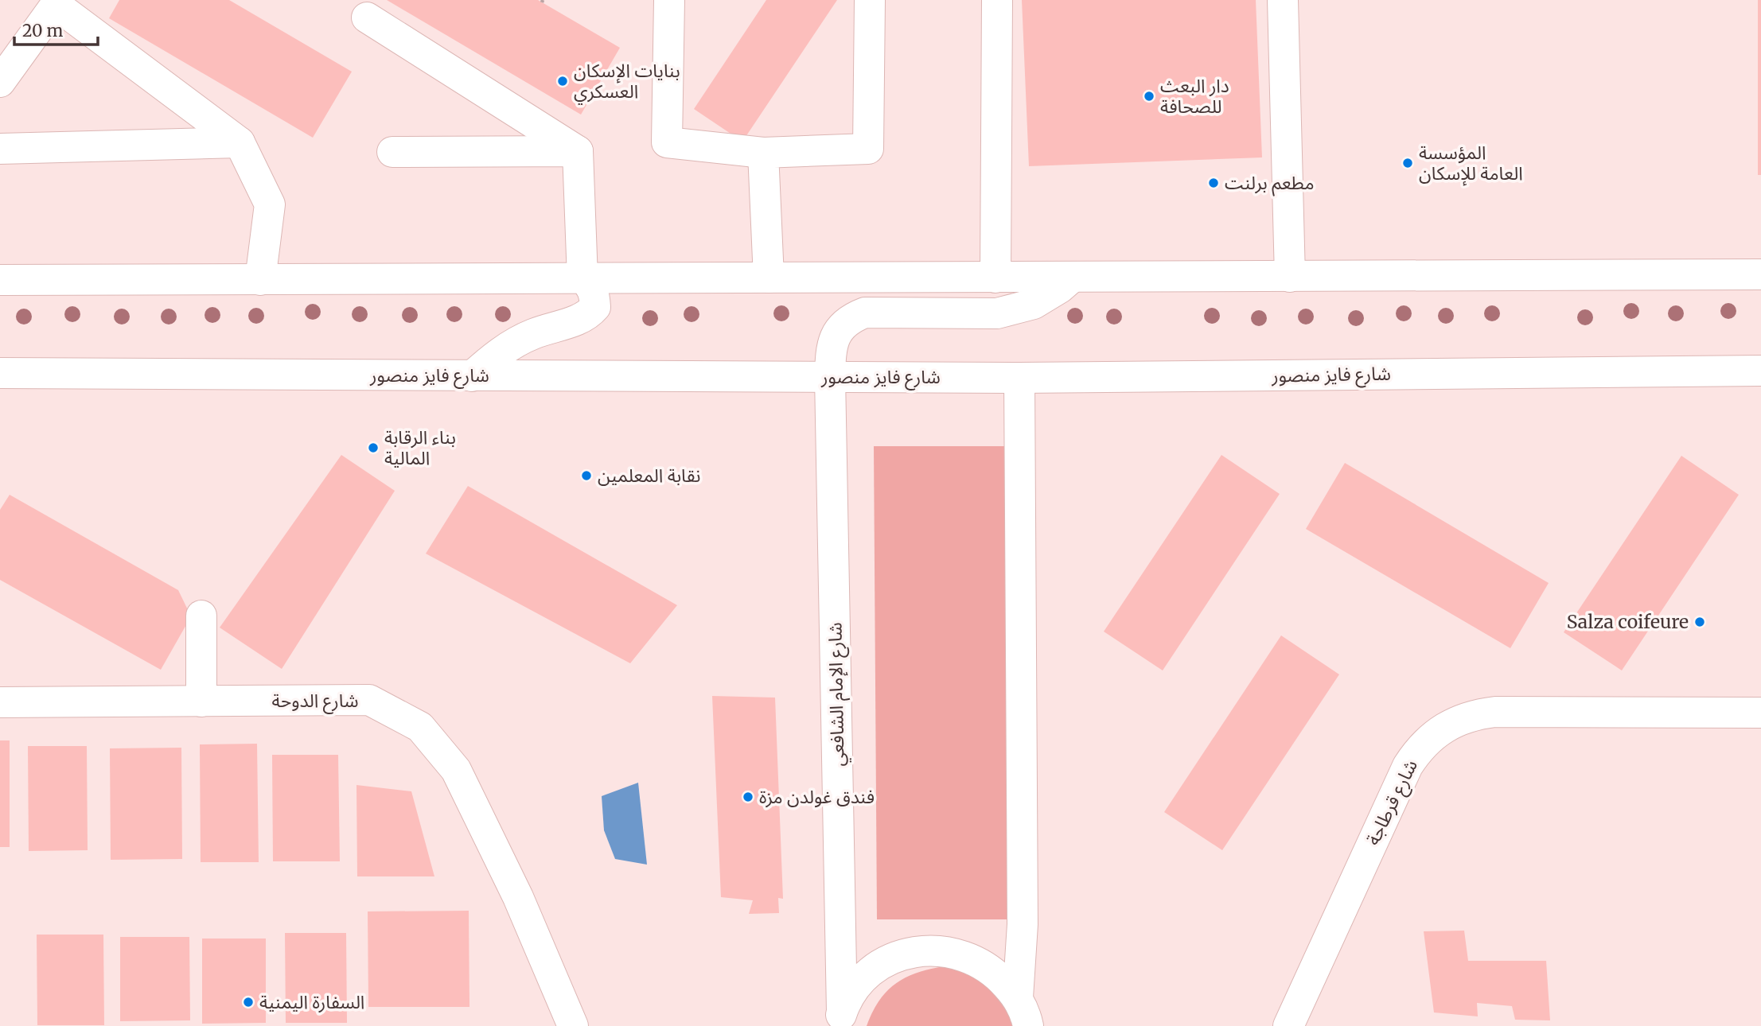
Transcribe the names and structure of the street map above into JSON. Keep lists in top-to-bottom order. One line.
{"streets":{"main road":["شارع فايز منصور","شارع الإمام الشافعي","شارع الدوحة","شارع قرطاجة"]},"crossings":[["شارع فايز منصور","شارع الإمام الشافعي"]],"places":["بنايات الإسكان العسكري","دار البعث للصحافة","المؤسسة العامة للإسكان","مطعم برلنت","بناء الرقابة المالية","نقابة المعلمين","Salza coifeure","فندق غولدن مزة","السفارة اليمنية"],"scale_bar":"20 m"}
